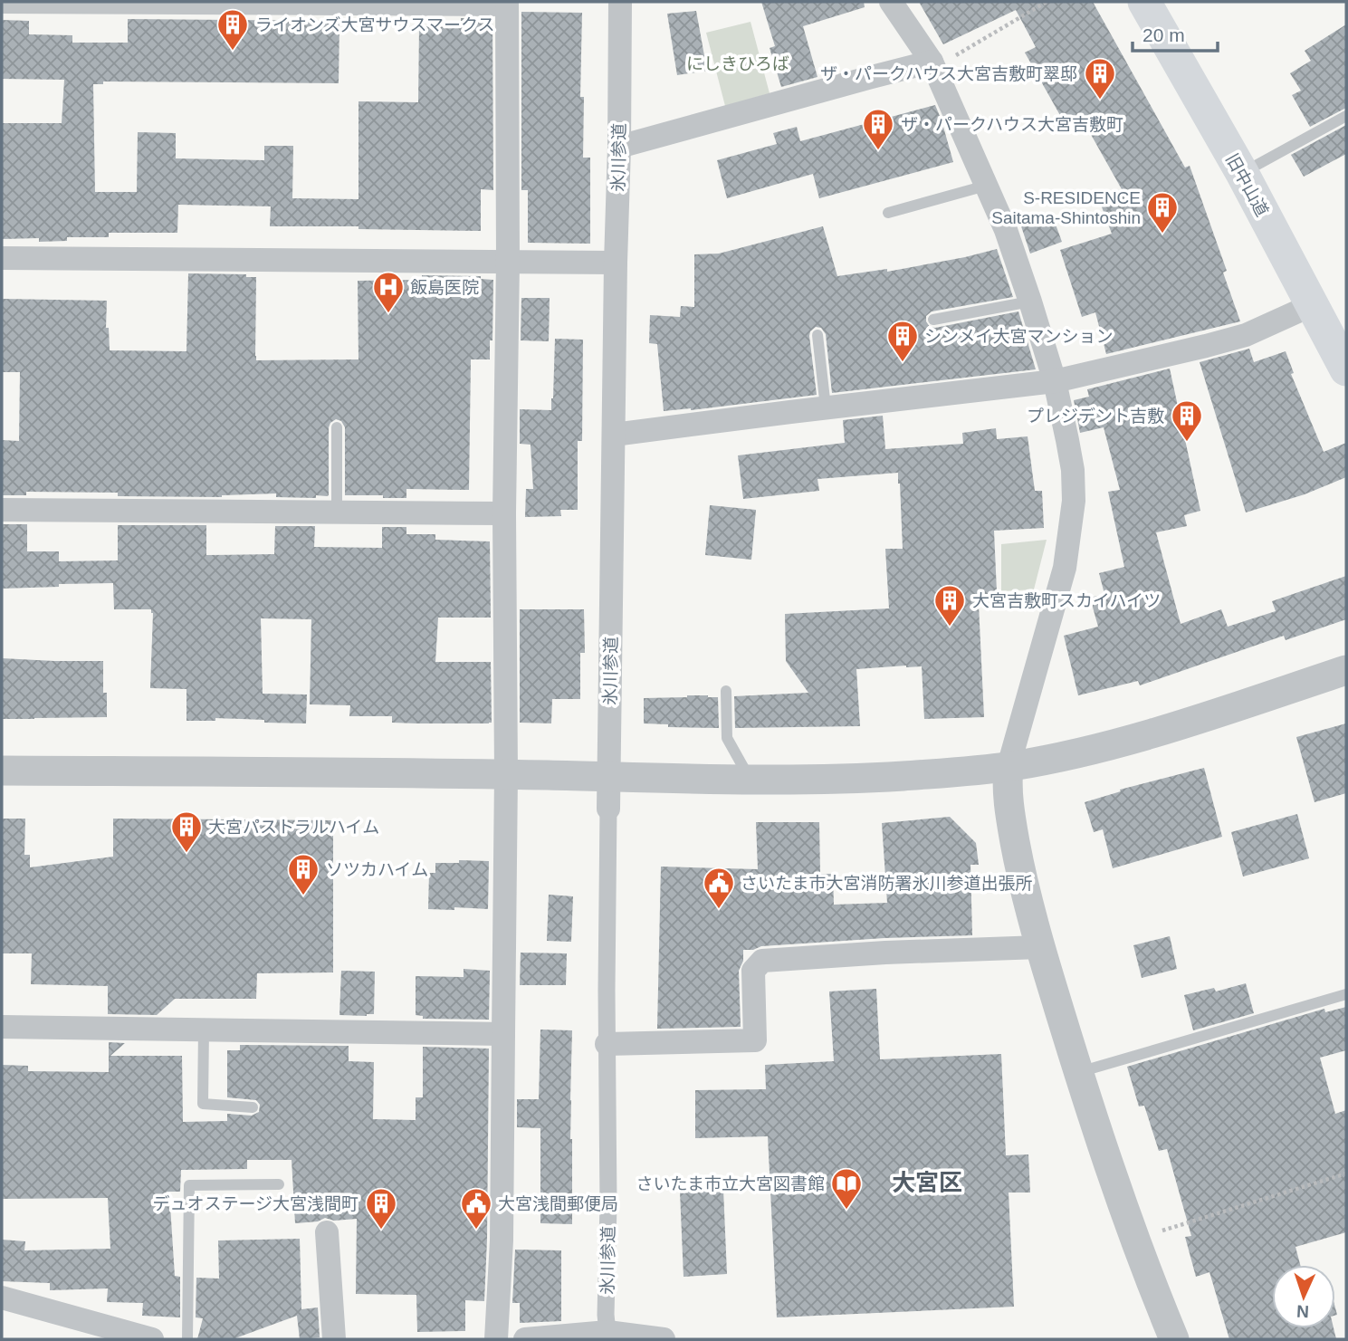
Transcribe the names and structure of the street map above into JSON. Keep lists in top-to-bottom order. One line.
{"streets":{"main road":["旧中山道"],"street":["氷川参道"]},"districts":["大宮区"],"parks":["にしきひろば"],"places":{"building":["ライオンズ大宮サウスマークス","ザ・パークハウス大宮吉敷町翠邸","ザ・パークハウス大宮吉敷町","S-RESIDENCE Saitama-Shintoshin","シンメイ大宮マンション","プレジデント吉敷","大宮吉敷町スカイハイツ","大宮パストラルハイム","ソツカハイム","デュオステージ大宮浅間町"],"hospital":["飯島医院"],"public building":["さいたま市大宮消防署氷川参道出張所","大宮浅間郵便局"],"library":["さいたま市立大宮図書館"]},"scale_bar":"20 m","north":"bottom"}
